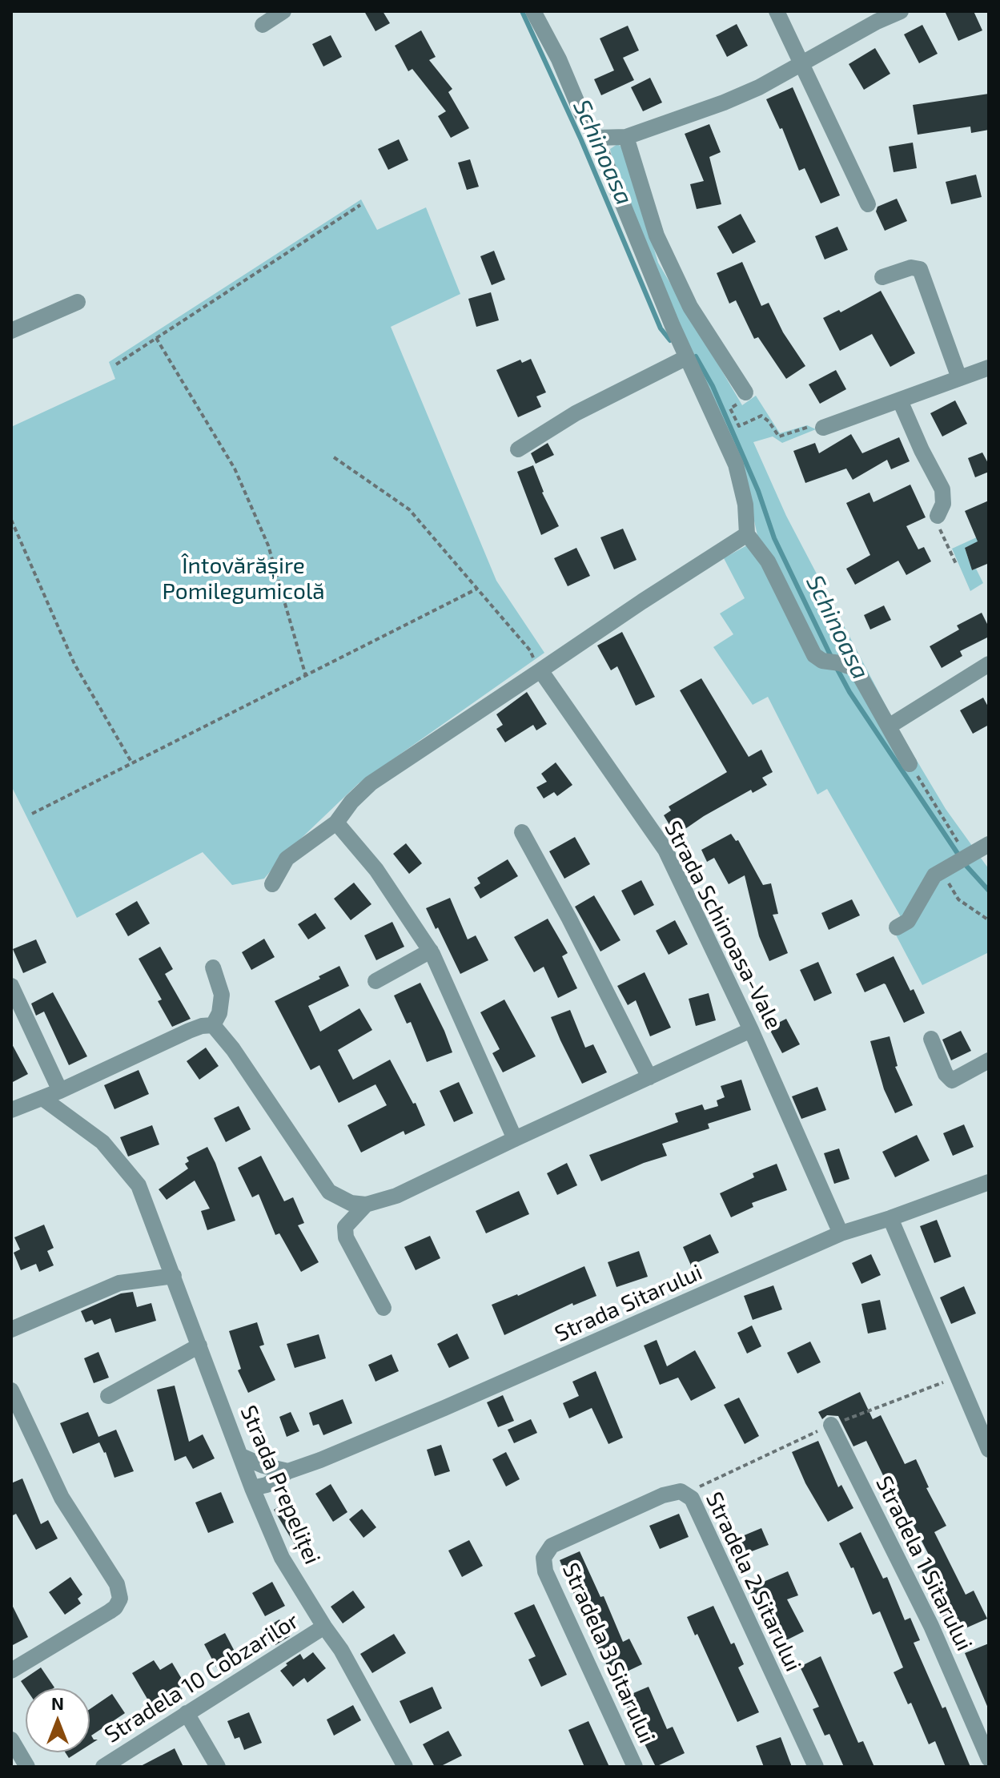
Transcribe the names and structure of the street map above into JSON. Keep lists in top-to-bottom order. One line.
{"streets":{"street":["Strada Schinoasa-Vale","Strada Sitarului","Strada Prepeliței","Stradela 1 Sitarului","Stradela 2 Sitarului","Stradela 3 Sitarului","Stradela 10 Cobzarilor"]},"crossings":[["Strada Schinoasa-Vale","Strada Sitarului"],["Strada Sitarului","Strada Prepeliței"],["Strada Prepeliței","Stradela 10 Cobzarilor"],["Stradela 2 Sitarului","Stradela 3 Sitarului"]],"water":["Schinoasa"],"parks":["Întovărășire Pomilegumicolă"],"north":"top"}
